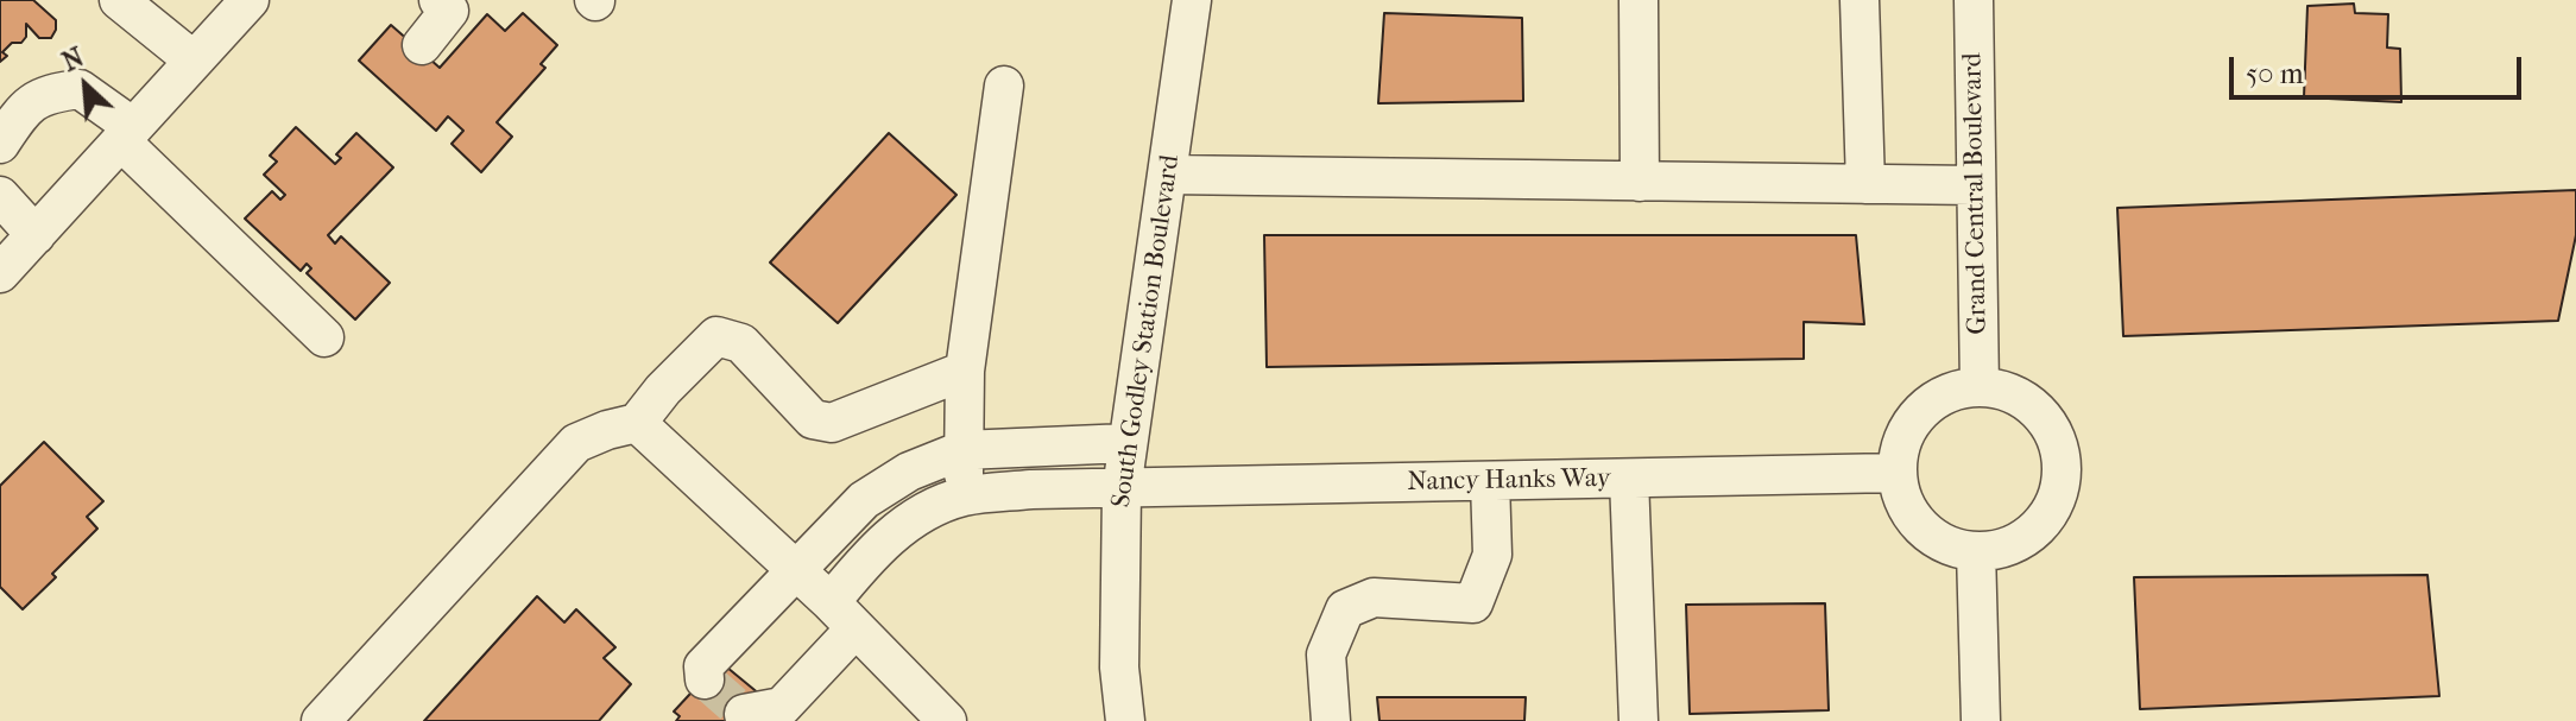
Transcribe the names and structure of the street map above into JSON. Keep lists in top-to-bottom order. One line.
{"streets":{"street":["Grand Central Boulevard","South Godley Station Boulevard","Nancy Hanks Way"]},"crossings":[["Grand Central Boulevard","Nancy Hanks Way"],["South Godley Station Boulevard","Nancy Hanks Way"]],"scale_bar":"50 m","north":"top left"}
